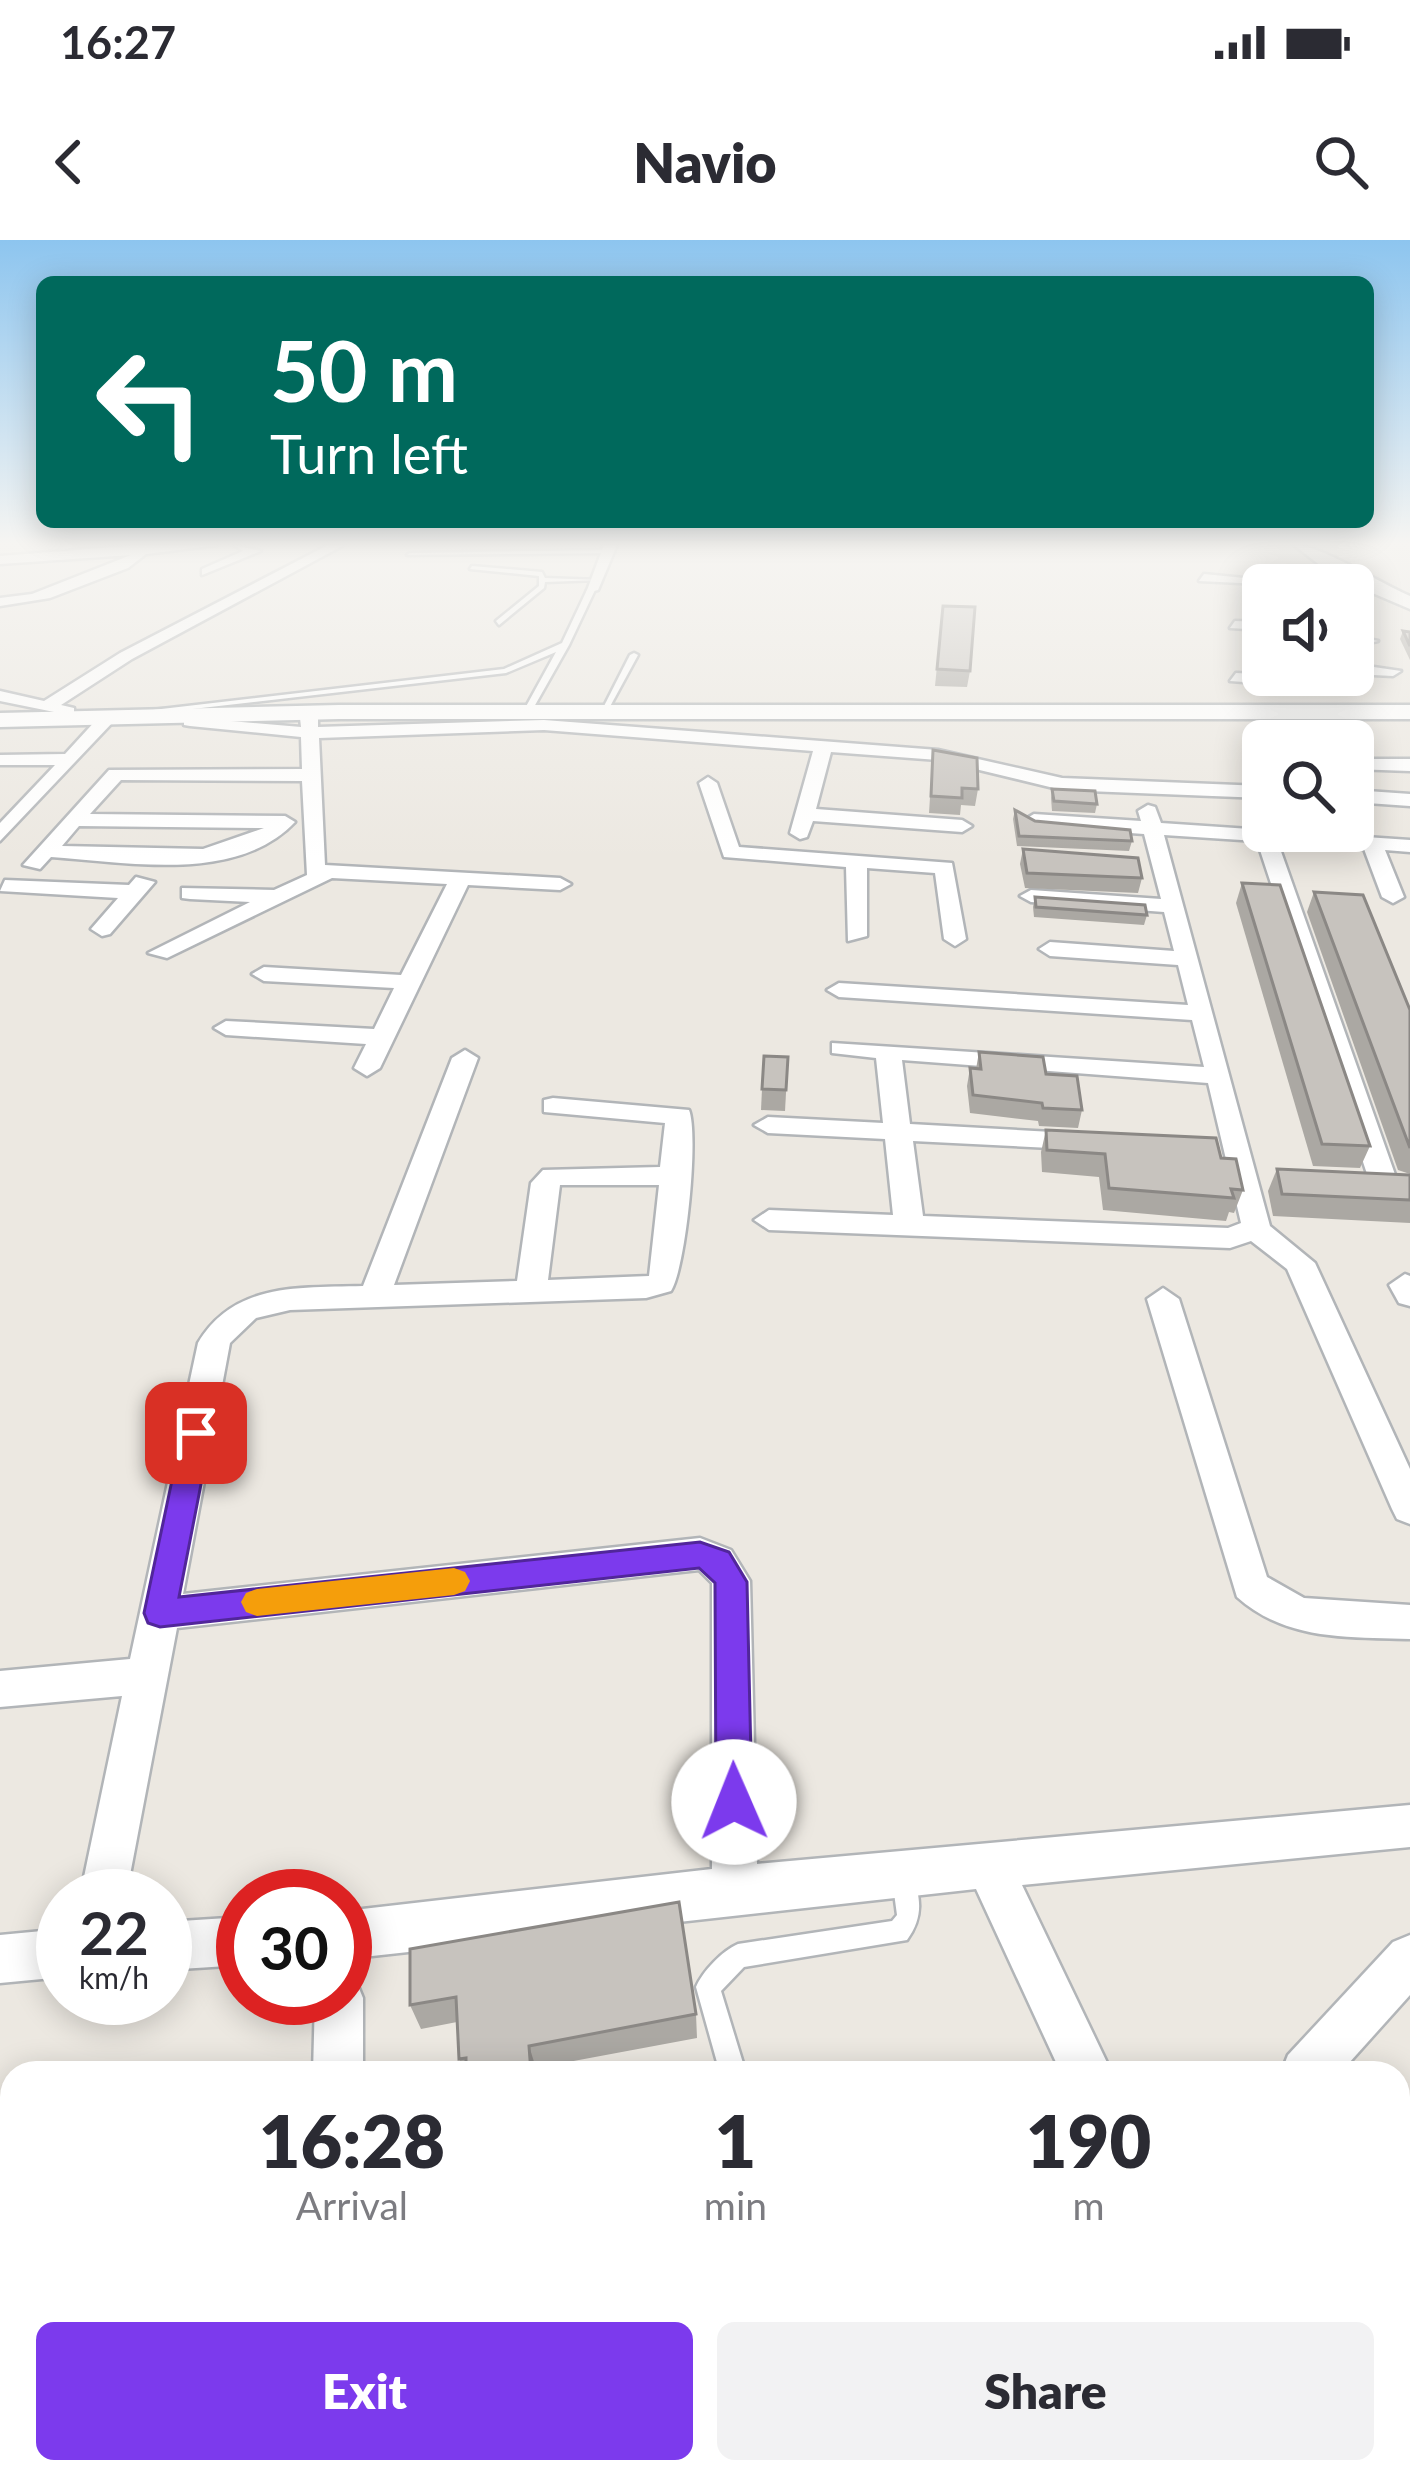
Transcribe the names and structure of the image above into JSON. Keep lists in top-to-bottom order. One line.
{"page":{"status":"16:27","header":"Navio","turn":["50 m","Turn left"],"speed":"22 km/h","limit":"30","eta":["16:28","Arrival","1","min","190","m"],"buttons":["Exit","Share"]}}
